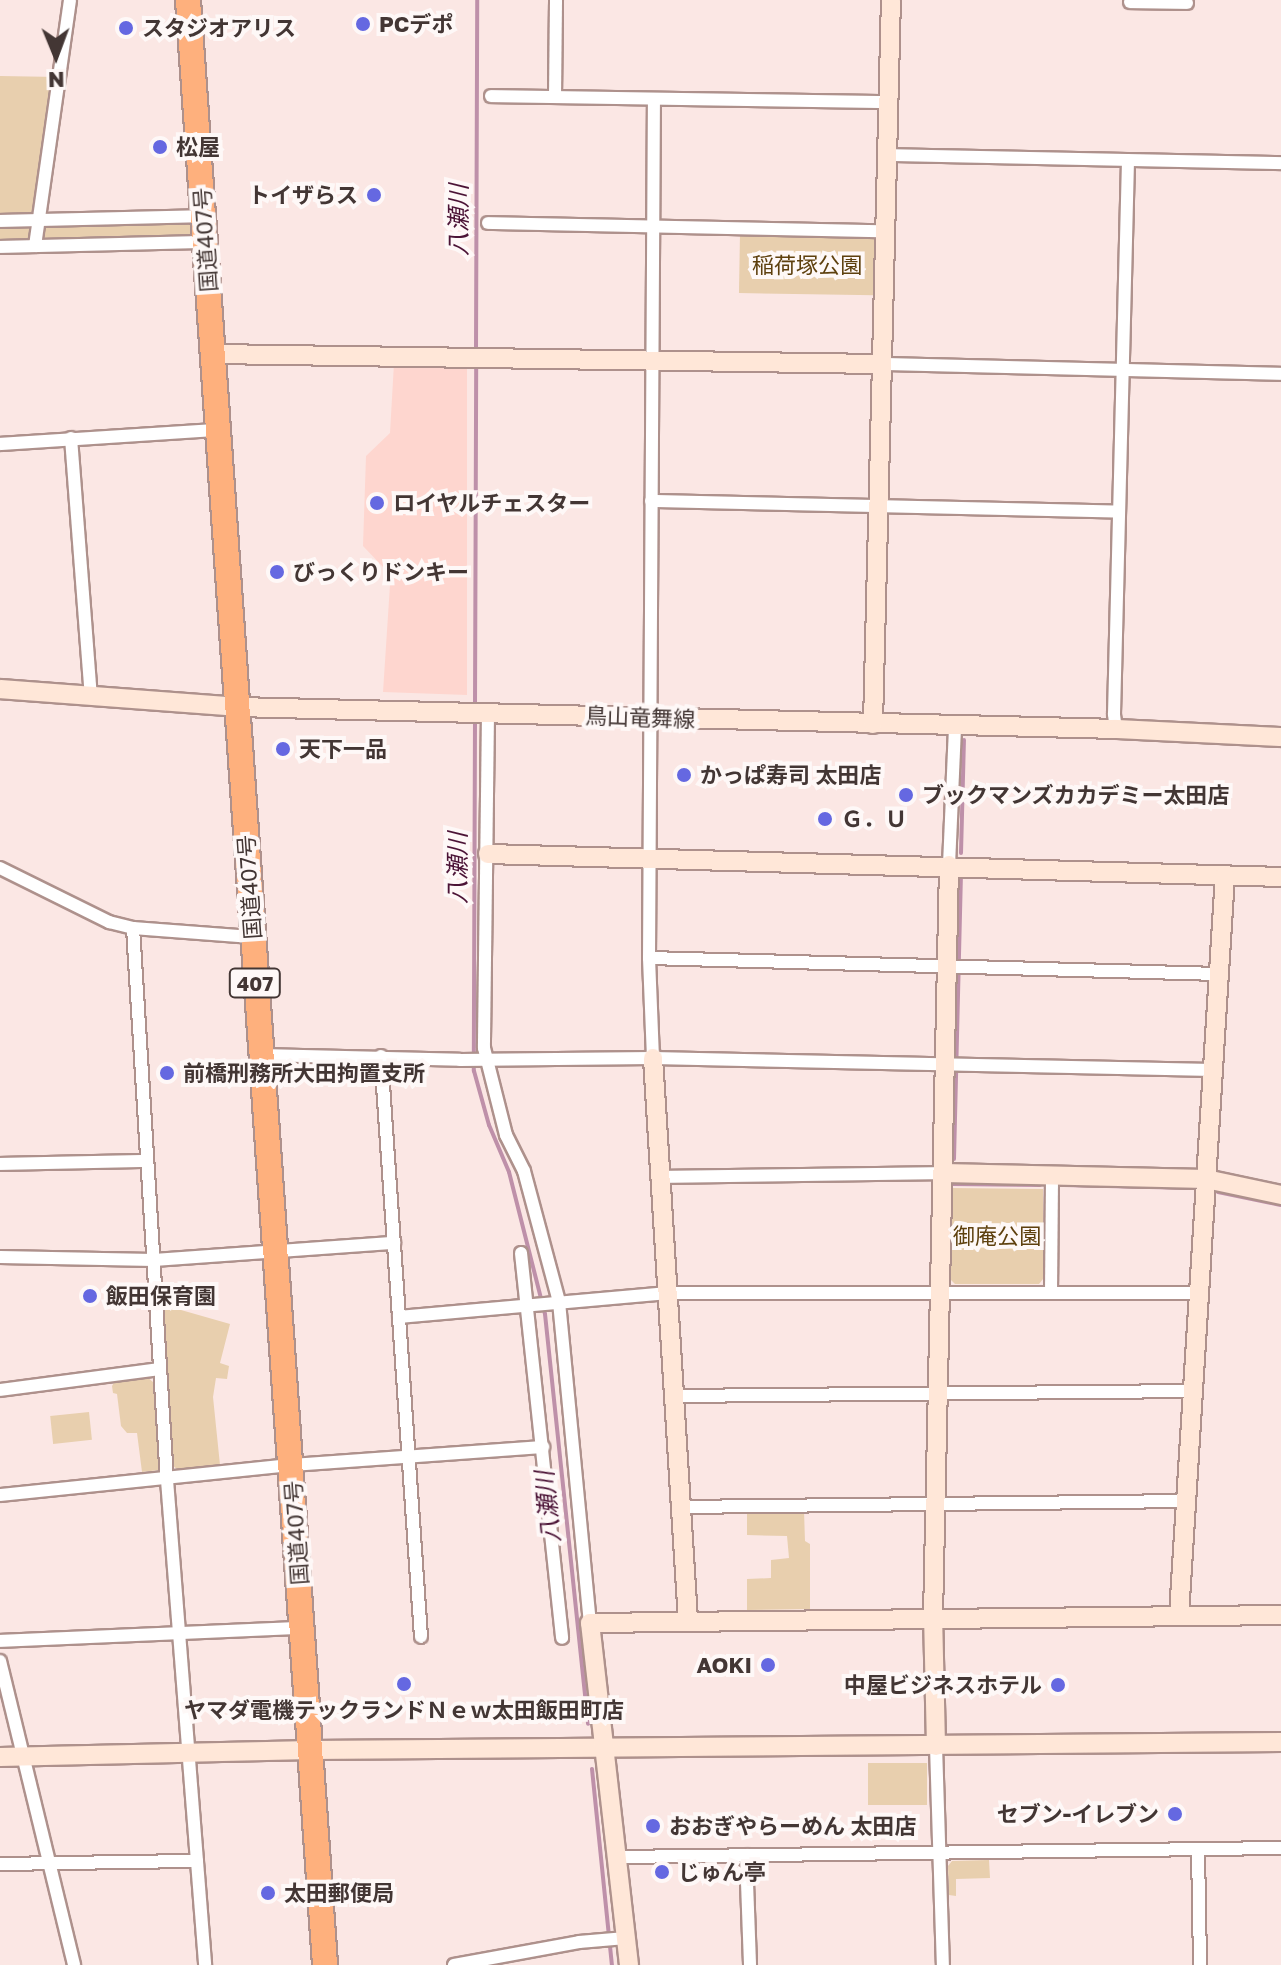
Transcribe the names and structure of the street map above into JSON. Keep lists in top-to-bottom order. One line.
{"streets":{"highway":["国道407号","407"],"street":["鳥山竜舞線"]},"crossings":[["国道407号","鳥山竜舞線"]],"water":["八瀬川"],"parks":["稲荷塚公園","御庵公園"],"places":["PCデポ","スタジオアリス","松屋","トイザらス","ロイヤルチェスター","びっくりドンキー","天下一品","かっぱ寿司 太田店","ブックマンズカカデミー太田店","Ｇ．Ｕ","前橋刑務所大田拘置支所","飯田保育園","AOKI","ヤマダ電機テックランドＮｅｗ太田飯田町店","中屋ビジネスホテル","セブン-イレブン","おおぎやらーめん 太田店","じゅん亭","太田郵便局"],"north":"bottom"}
